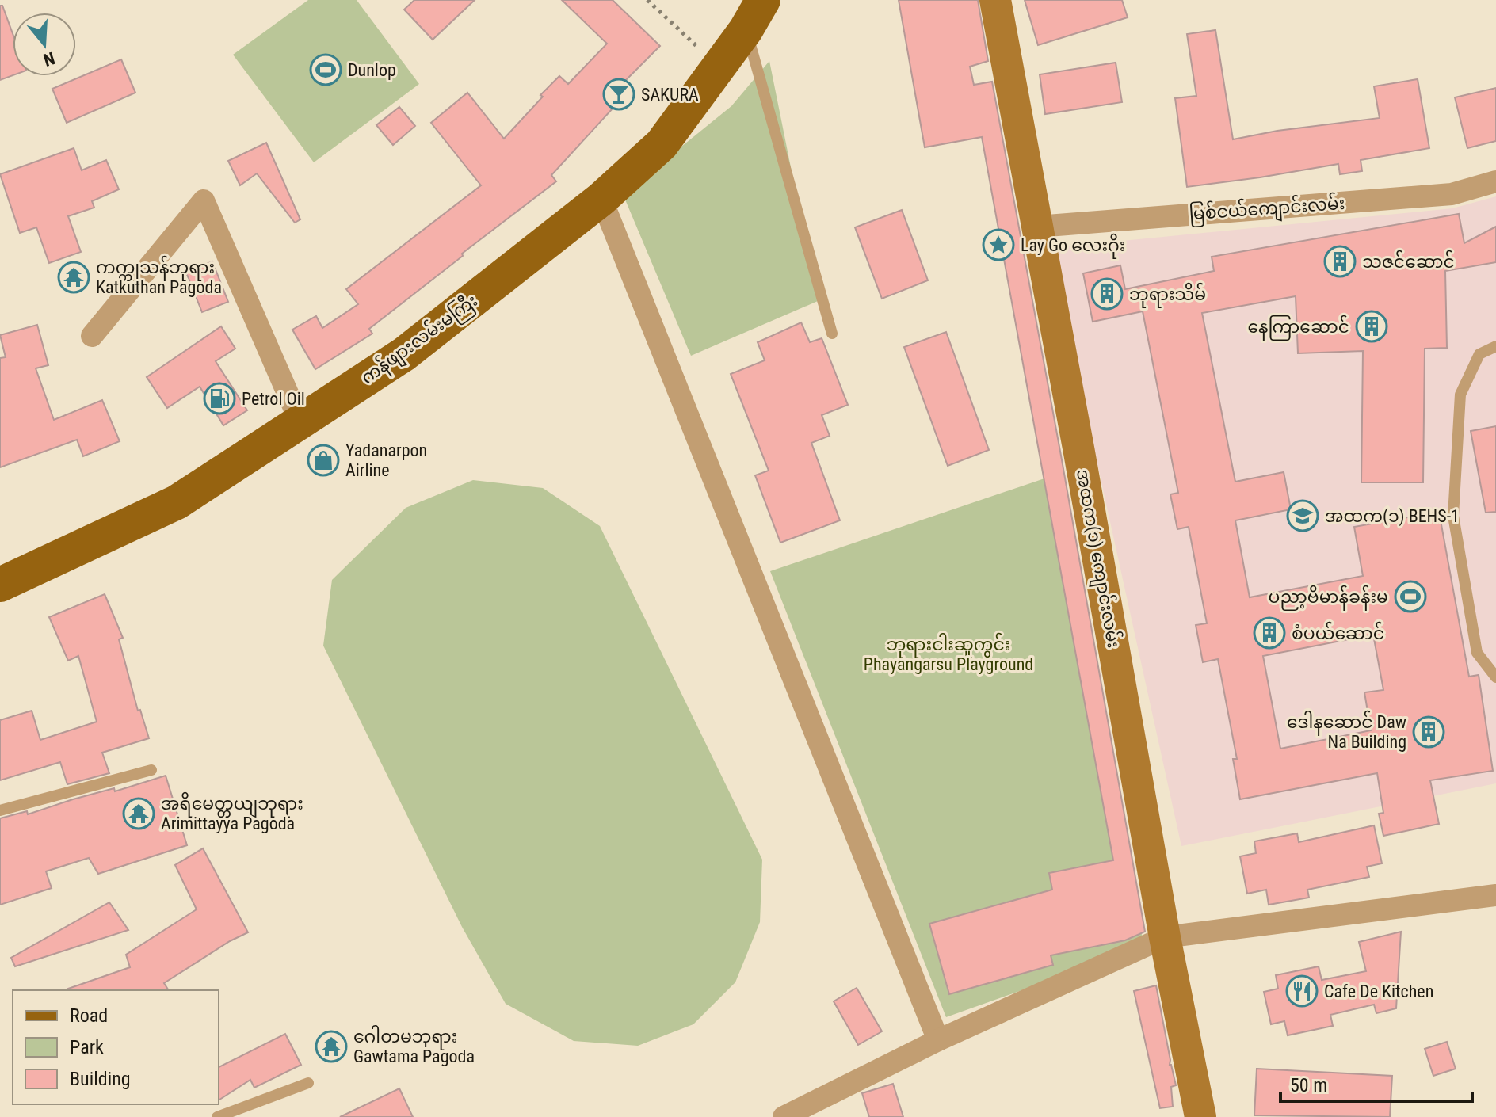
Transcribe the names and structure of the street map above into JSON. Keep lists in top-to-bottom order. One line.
{"streets":{"main road":["ကန်ဖျားလမ်းမကြီး","အထက(၁) ကျောင်းလမ်း"],"street":["မြစ်ငယ်ကျောင်းလမ်း"]},"crossings":[["မြစ်ငယ်ကျောင်းလမ်း","အထက(၁) ကျောင်းလမ်း"]],"parks":["ဘုရားငါးဆူကွင်း Phayangarsu Playground"],"places":{"sports":["Dunlop","ပညာ့ဗိမာန်ခန်းမ"],"bar":["SAKURA"],"place":["Lay Go လေးဂိုး"],"building":["သဇင်ဆောင်","ဘုရားသိမ်","နေကြာဆောင်","စံပယ်ဆောင်","ဒေါနဆောင် Daw Na Building"],"temple":["ကက္ကုသန်ဘုရား Katkuthan Pagoda","အရိမေတ္တယျဘုရား Arimittayya Pagoda","ဂေါတမဘုရား Gawtama Pagoda"],"fuel station":["Petrol Oil"],"shop":["Yadanarpon Airline"],"school or university":["အထက(၁) BEHS-1"],"restaurant":["Cafe De Kitchen"]},"legend":["Road","Park","Building"],"scale_bar":"50 m","north":"bottom"}
